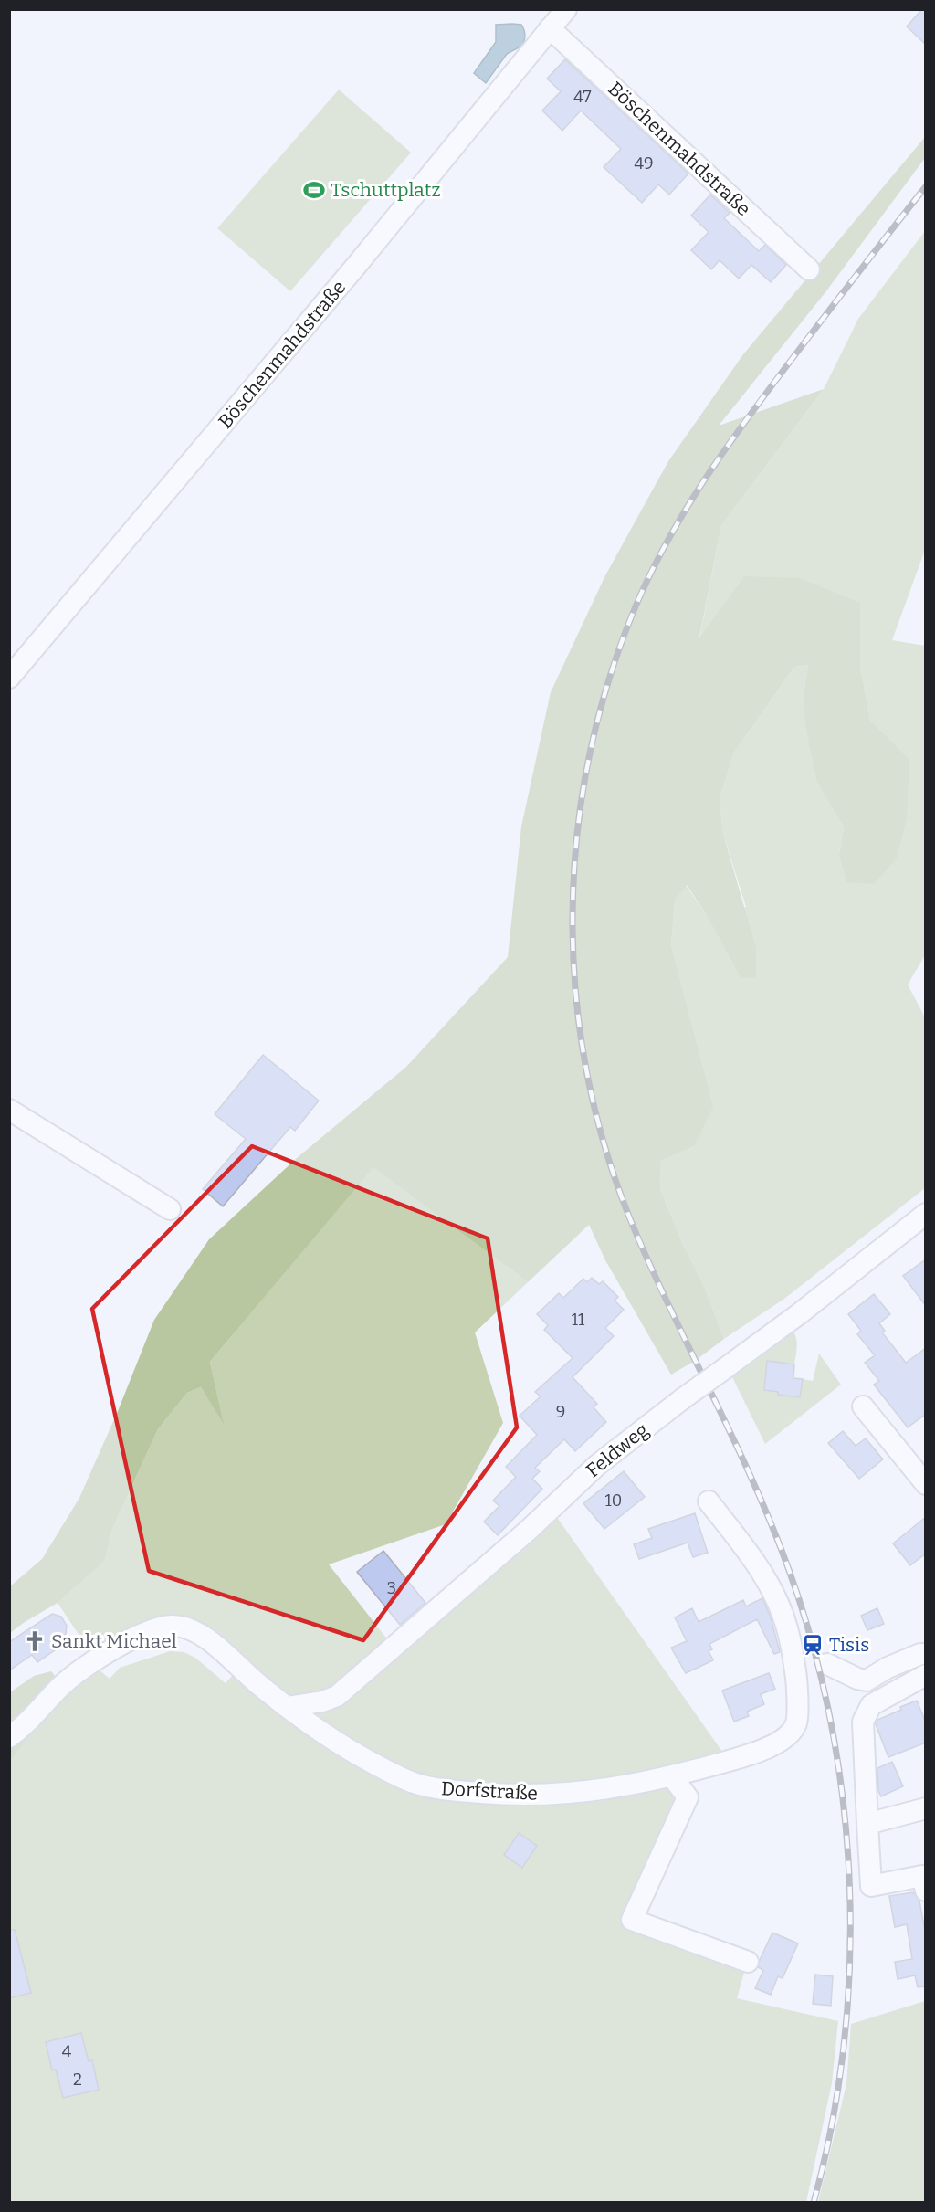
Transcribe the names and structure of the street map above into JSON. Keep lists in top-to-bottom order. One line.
{"streets":{"street":["Böschenmahdstraße","Feldweg","Dorfstraße"]},"crossings":[["Feldweg","Dorfstraße"]],"places":{"sports":["Tschuttplatz"],"church":["Sankt Michael"],"station":["Tisis"]},"house_numbers":["47","49","11","9","10","3","4","2"]}
